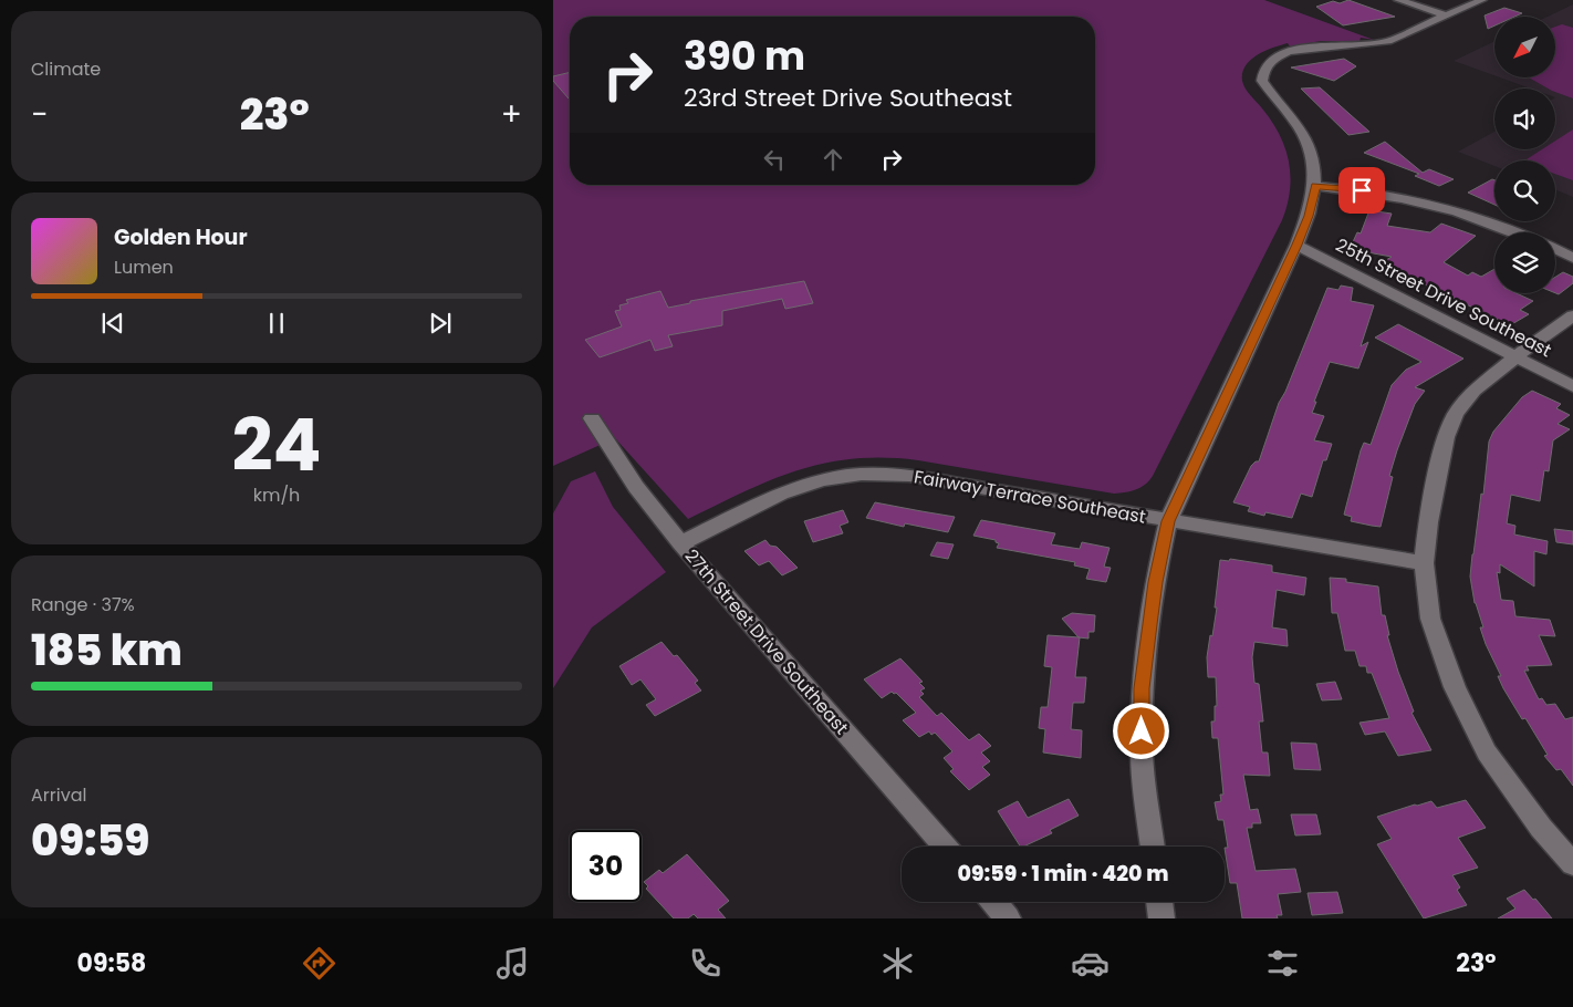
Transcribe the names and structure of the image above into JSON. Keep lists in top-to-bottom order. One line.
{"streets":{"street":["25th Street Drive Southeast","Fairway Terrace Southeast","27th Street Drive Southeast"]},"crossings":[["Fairway Terrace Southeast","27th Street Drive Southeast"]],"north":"bottom left","page":{"tile":["Climate",["24","km/h"],["Range · 37%","185 km"],["Arrival","09:59"]],"turn":["390 m","23rd Street Drive Southeast"],"heat":["−","23°","+"],"song":["Golden Hour","Lumen"],"limit":"30","trip":"09:59 · 1 min · 420 m","tabs":["09:58","23°"]}}
